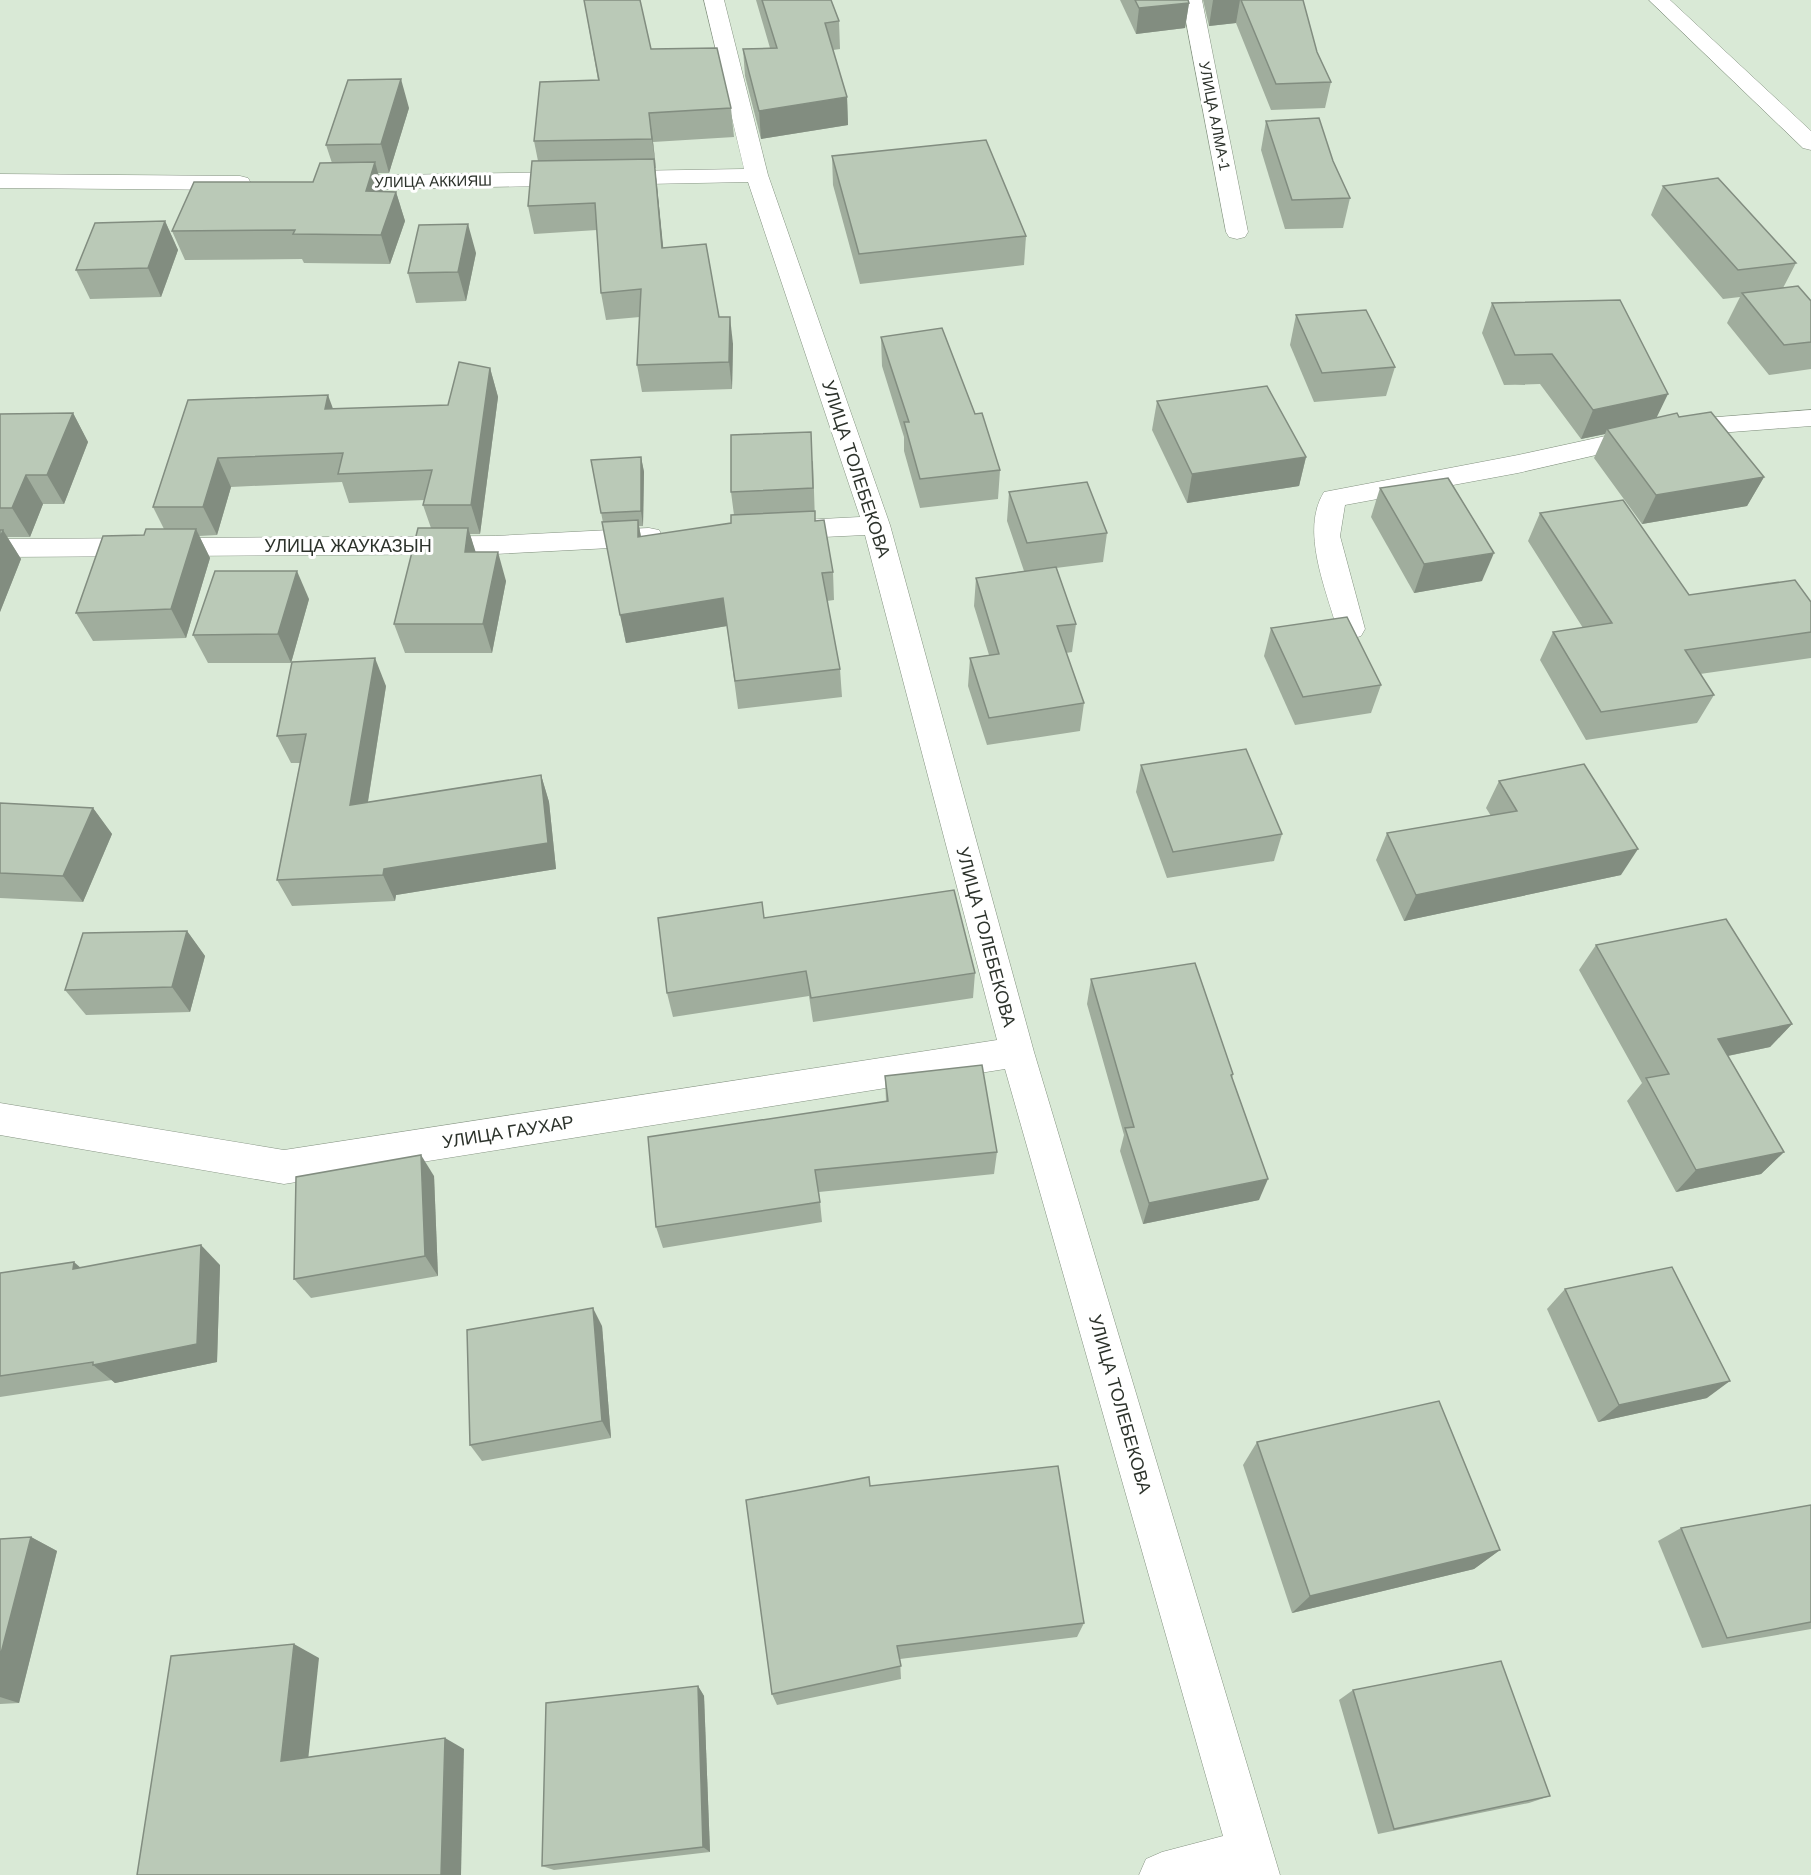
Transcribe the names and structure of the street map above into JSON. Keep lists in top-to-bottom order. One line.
{"streets":{"street":["УЛИЦА АЛМА-1","УЛИЦА АККИЯШ","УЛИЦА ТОЛЕБЕКОВА","УЛИЦА ЖАУКАЗЫН","УЛИЦА ГАУХАР"]},"crossings":[["УЛИЦА АККИЯШ","УЛИЦА ТОЛЕБЕКОВА"],["УЛИЦА ТОЛЕБЕКОВА","УЛИЦА ГАУХАР"]]}
